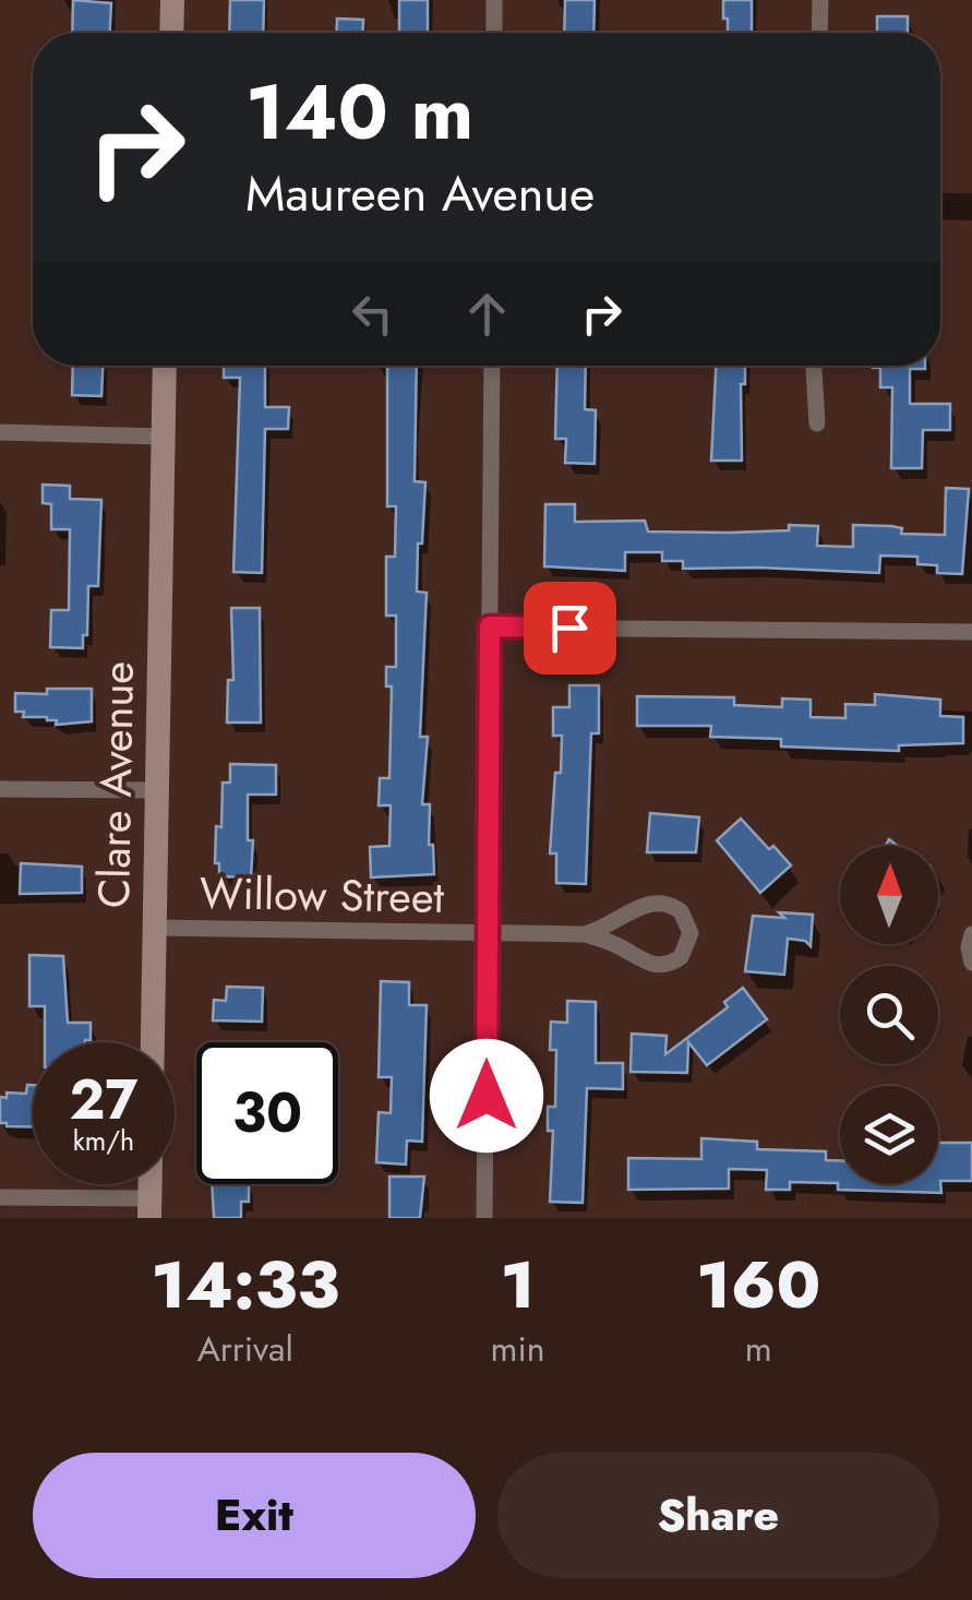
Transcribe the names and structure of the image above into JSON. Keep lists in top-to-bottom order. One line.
{"streets":{"street":["Clare Avenue","Willow Street"]},"crossings":[["Clare Avenue","Willow Street"]],"north":"top","page":{"turn":["140 m","Maureen Avenue"],"speed":"27 km/h","limit":"30","eta":["14:33","Arrival","1","min","160","m"],"buttons":["Exit","Share"]}}
